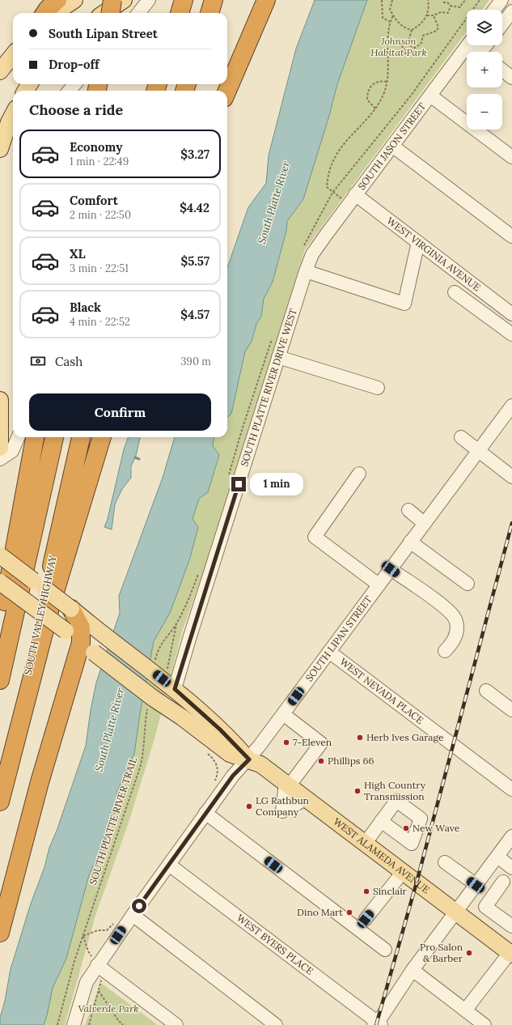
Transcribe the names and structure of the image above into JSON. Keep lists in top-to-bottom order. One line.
{"streets":{"highway":["SOUTH VALLEY HIGHWAY"],"main road":["WEST ALAMEDA AVENUE"],"street":["SOUTH JASON STREET","WEST VIRGINIA AVENUE","SOUTH PLATTE RIVER DRIVE WEST","SOUTH LIPAN STREET","WEST NEVADA PLACE","WEST BYERS PLACE"],"path":["SOUTH PLATTE RIVER TRAIL"]},"crossings":[["SOUTH JASON STREET","WEST VIRGINIA AVENUE"],["SOUTH JASON STREET","SOUTH PLATTE RIVER DRIVE WEST"],["SOUTH PLATTE RIVER DRIVE WEST","WEST ALAMEDA AVENUE"],["SOUTH LIPAN STREET","WEST NEVADA PLACE"],["SOUTH LIPAN STREET","WEST ALAMEDA AVENUE"],["SOUTH LIPAN STREET","WEST BYERS PLACE"],["SOUTH PLATTE RIVER TRAIL","WEST ALAMEDA AVENUE"]],"water":["South Platte River"],"parks":["Johnson Habitat Park","Valverde Park"],"places":["Herb Ives Garage","7-Eleven","Phillips 66","High Country Transmission","LG Rathbun Company","New Wave","Sinclair","Dino Mart","Pro Salon & Barber"],"page":{"map_buttons":["+","−"],"banner":["South Lipan Street","Drop-off"],"heading":"Choose a ride","list":[{"name":"Economy","note":"1 min · 22:49","value":"$3.27"},{"name":"Comfort","note":"2 min · 22:50","value":"$4.42"},{"name":"XL","note":"3 min · 22:51","value":"$5.57"},{"name":"Black","note":"4 min · 22:52","value":"$4.57"}],"pay":["Cash","390 m"],"buttons":"Confirm","bubble":"1 min"}}
